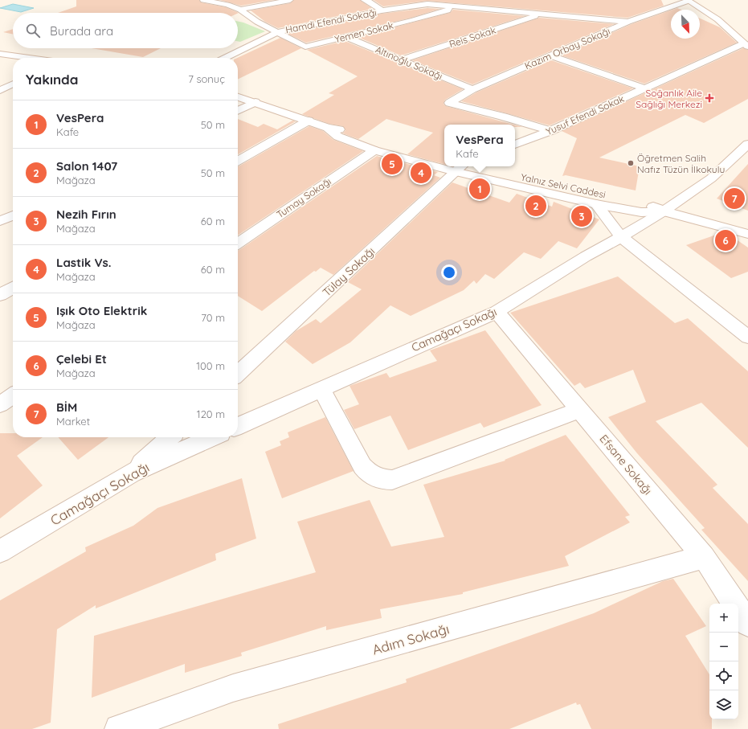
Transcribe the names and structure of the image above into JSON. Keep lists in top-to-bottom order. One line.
{"streets":{"street":["Hamdi Efendi Sokağı","Yemen Sokak","Reis Sokak","Kazım Orbay Sokağı","Altınoğlu Sokağı","Yusuf Efendi Sokak","Yalnız Selvi Caddesi","Tumay Sokağı","Tülay Sokağı","Camağaçı Sokağı","Efsane Sokağı","Adım Sokağı"]},"crossings":[["Hamdi Efendi Sokağı","Yemen Sokak"],["Hamdi Efendi Sokağı","Reis Sokak"],["Hamdi Efendi Sokağı","Kazım Orbay Sokağı"],["Yemen Sokak","Altınoğlu Sokağı"],["Reis Sokak","Altınoğlu Sokağı"],["Kazım Orbay Sokağı","Altınoğlu Sokağı"],["Kazım Orbay Sokağı","Yusuf Efendi Sokak"],["Yalnız Selvi Caddesi","Tumay Sokağı"],["Yalnız Selvi Caddesi","Tülay Sokağı"],["Yalnız Selvi Caddesi","Camağaçı Sokağı"],["Camağaçı Sokağı","Efsane Sokağı"],["Efsane Sokağı","Adım Sokağı"]],"places":{"health":["Soğanlık Aile Sağlığı Merkezi"],"other":["Öğretmen Salih Nafız Tüzün İlkokulu"]},"north":"bottom right","page":{"search":"Burada ara","heading":["Yakında","7 sonuç"],"list":[{"mark":"1","name":"VesPera","note":"Kafe","value":"50 m"},{"mark":"2","name":"Salon 1407","note":"Mağaza","value":"50 m"},{"mark":"3","name":"Nezih Fırın","note":"Mağaza","value":"60 m"},{"mark":"4","name":"Lastik Vs.","note":"Mağaza","value":"60 m"},{"mark":"5","name":"Işık Oto Elektrik","note":"Mağaza","value":"70 m"},{"mark":"6","name":"Çelebi Et","note":"Mağaza","value":"100 m"},{"mark":"7","name":"BİM","note":"Market","value":"120 m"}],"popup":["VesPera","Kafe"],"pins":["5","4","1","7","2","3","6"],"map_buttons":["+","−"]}}
